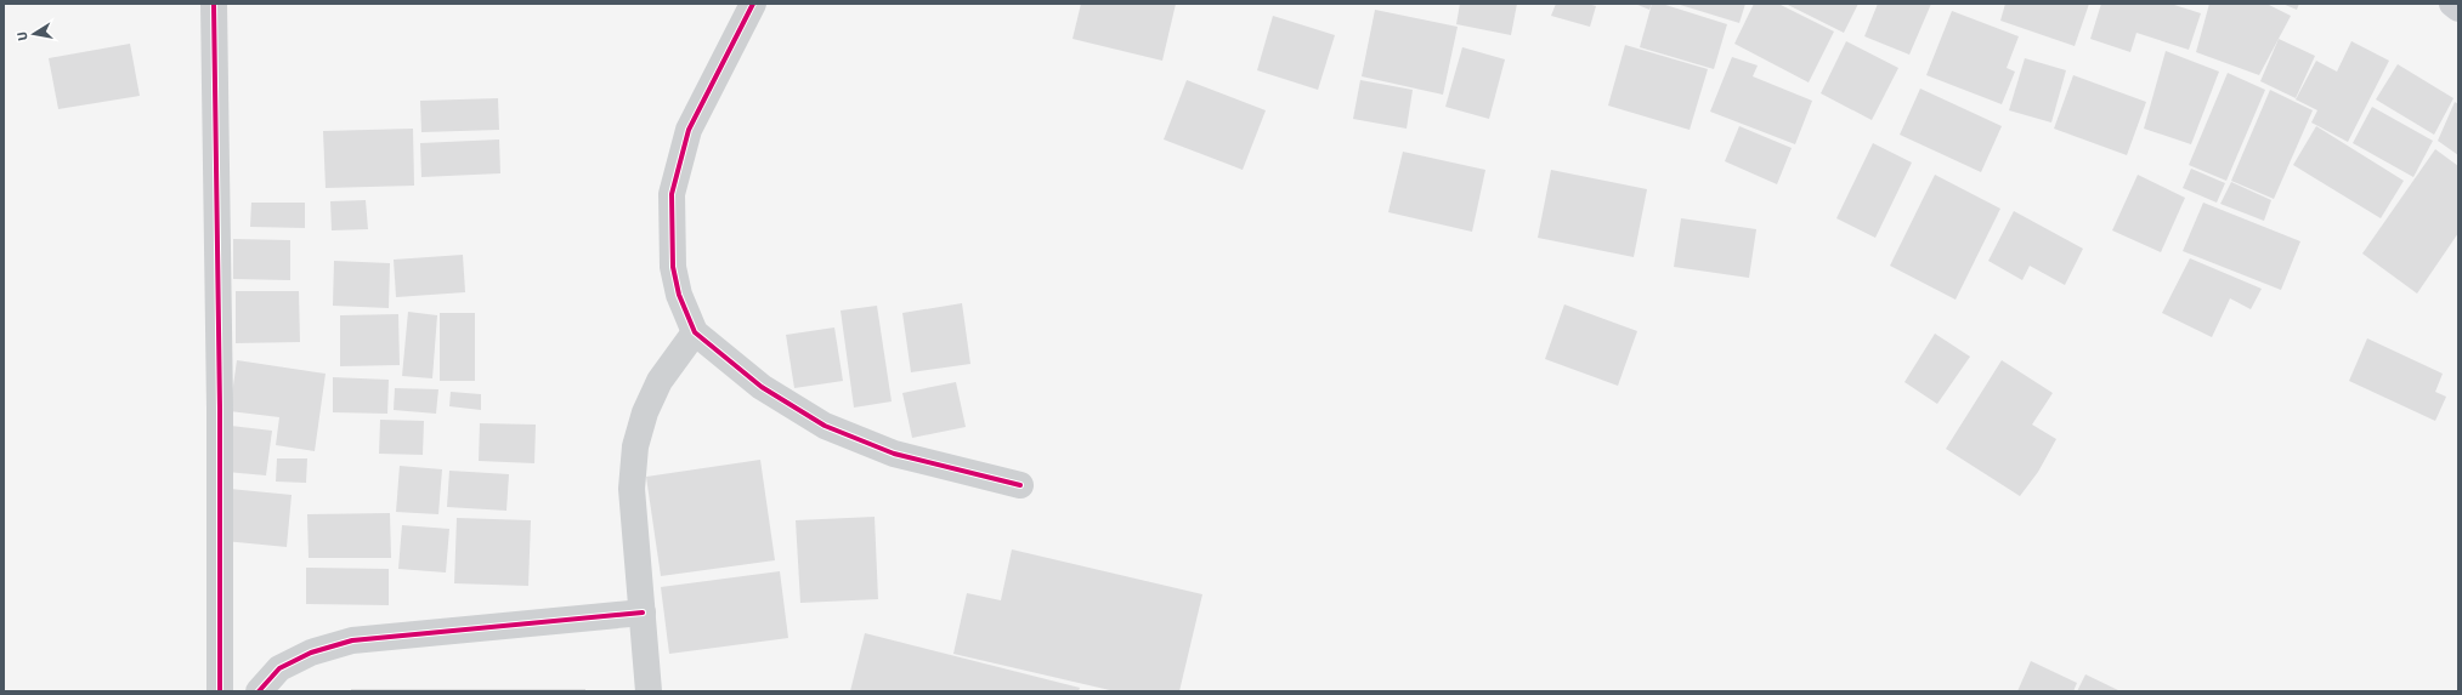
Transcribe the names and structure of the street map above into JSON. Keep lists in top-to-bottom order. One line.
{"north":"left"}
